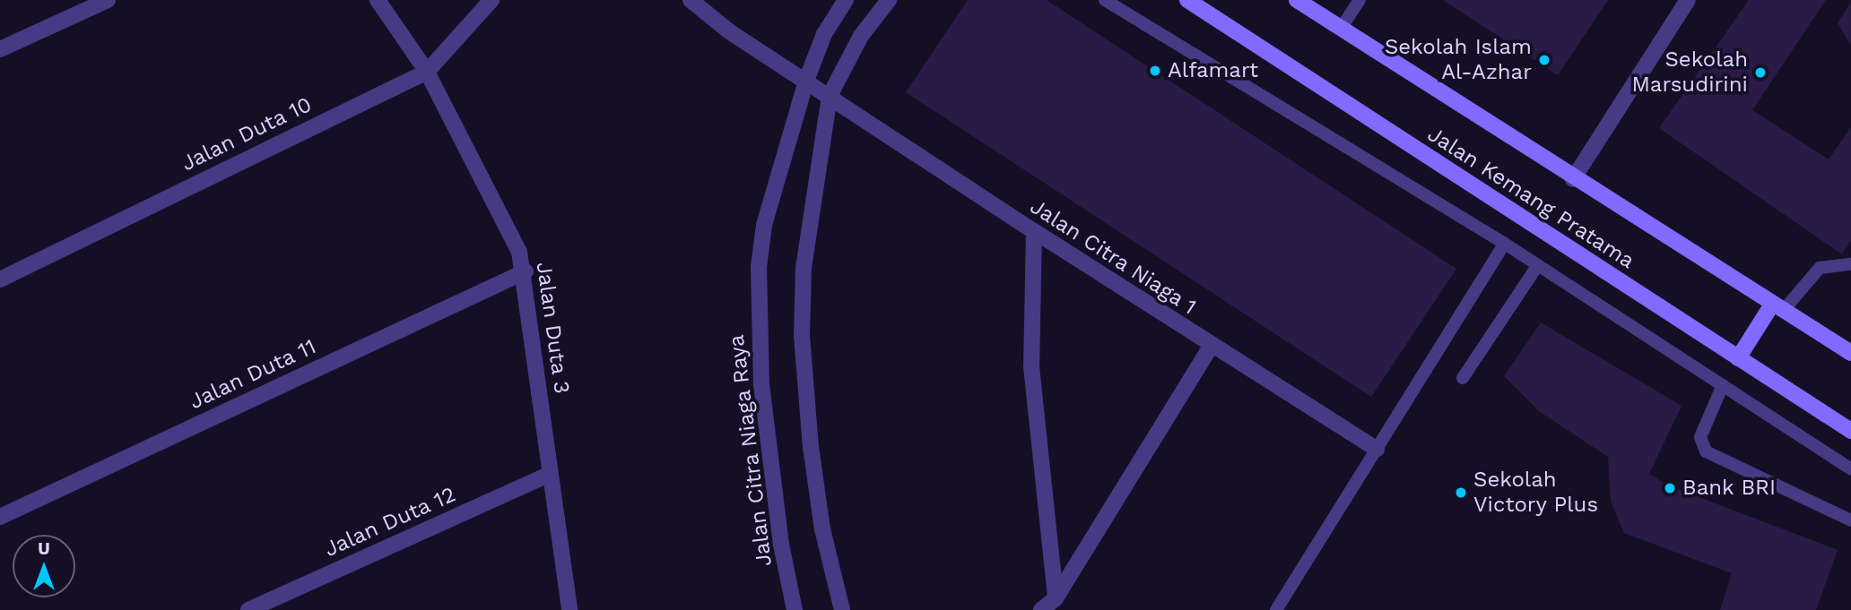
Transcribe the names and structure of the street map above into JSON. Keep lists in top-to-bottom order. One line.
{"streets":{"street":["Jalan Duta 10","Jalan Kemang Pratama","Jalan Citra Niaga 1","Jalan Duta 3","Jalan Duta 11","Jalan Citra Niaga Raya","Jalan Duta 12"]},"crossings":[["Jalan Duta 10","Jalan Duta 3"],["Jalan Citra Niaga 1","Jalan Citra Niaga Raya"],["Jalan Duta 3","Jalan Duta 11"],["Jalan Duta 3","Jalan Duta 12"]],"places":["Sekolah Islam Al-Azhar","Alfamart","Sekolah Marsudirini","Bank BRI","Sekolah Victory Plus"],"north":"top"}
